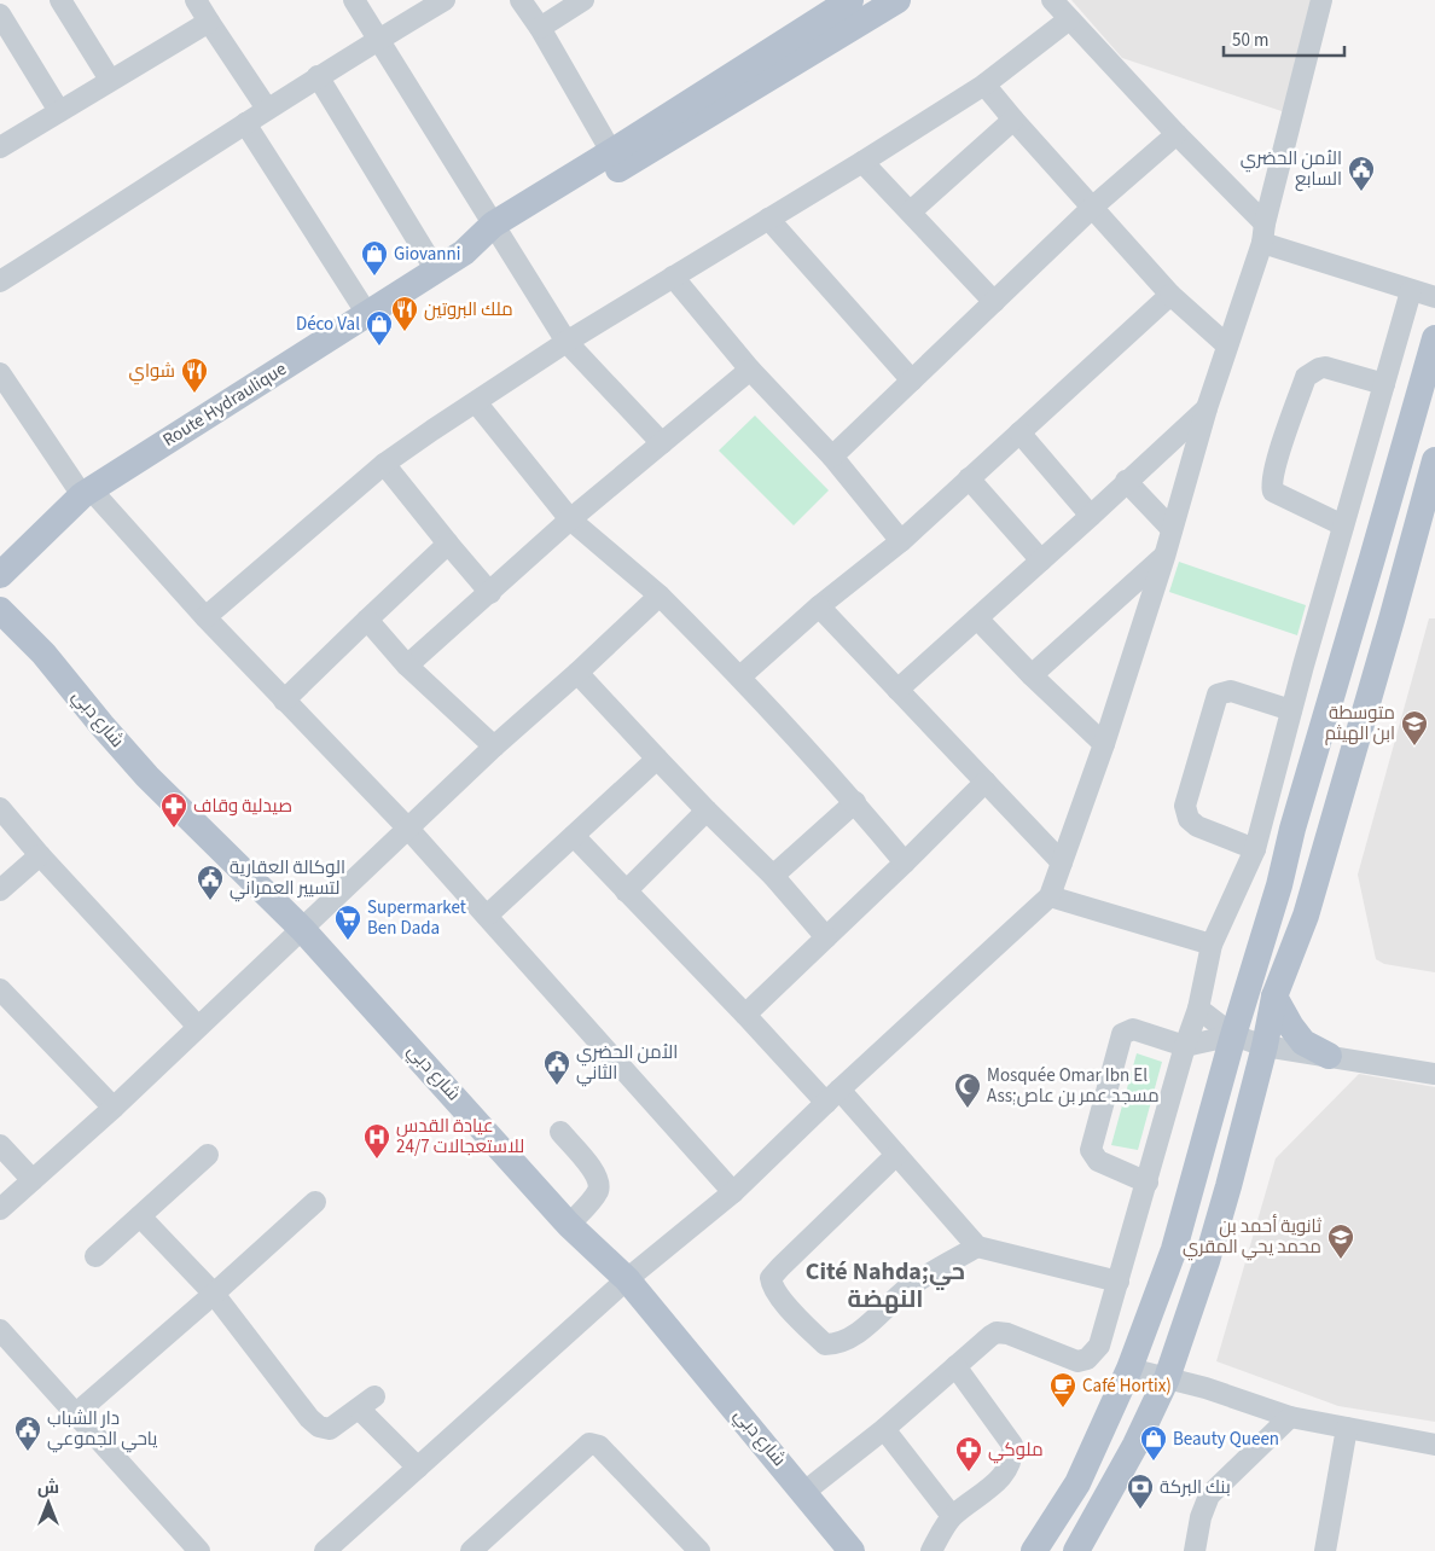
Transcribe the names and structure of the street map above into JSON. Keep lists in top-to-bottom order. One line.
{"streets":{"main road":["Route Hydraulique","شارع دبي"]},"districts":["Cité Nahda;حي النهضة"],"places":{"public building":["الأمن الحضري السابع","الوكالة العقارية لتسيير العمراني","الأمن الحضري الثاني","دار الشباب ياحي الجموعي"],"shop":["Giovanni","Déco Val","Beauty Queen"],"restaurant":["ملك البروتين","شواي"],"school or university":["متوسطة ابن الهيثم","ثانوية أحمد بن محمد يحي المقري"],"pharmacy":["صيدلية وقاف","ملوكي"],"supermarket":["Supermarket Ben Dada"],"mosque":["Mosquée Omar Ibn El Ass;مسجد عمر بن عاص"],"hospital":["عيادة القدس للاستعجالات 24/7"],"cafe":["Café Hortix)"],"bank":["بنك البركة"]},"scale_bar":"50 m","north":"top"}
